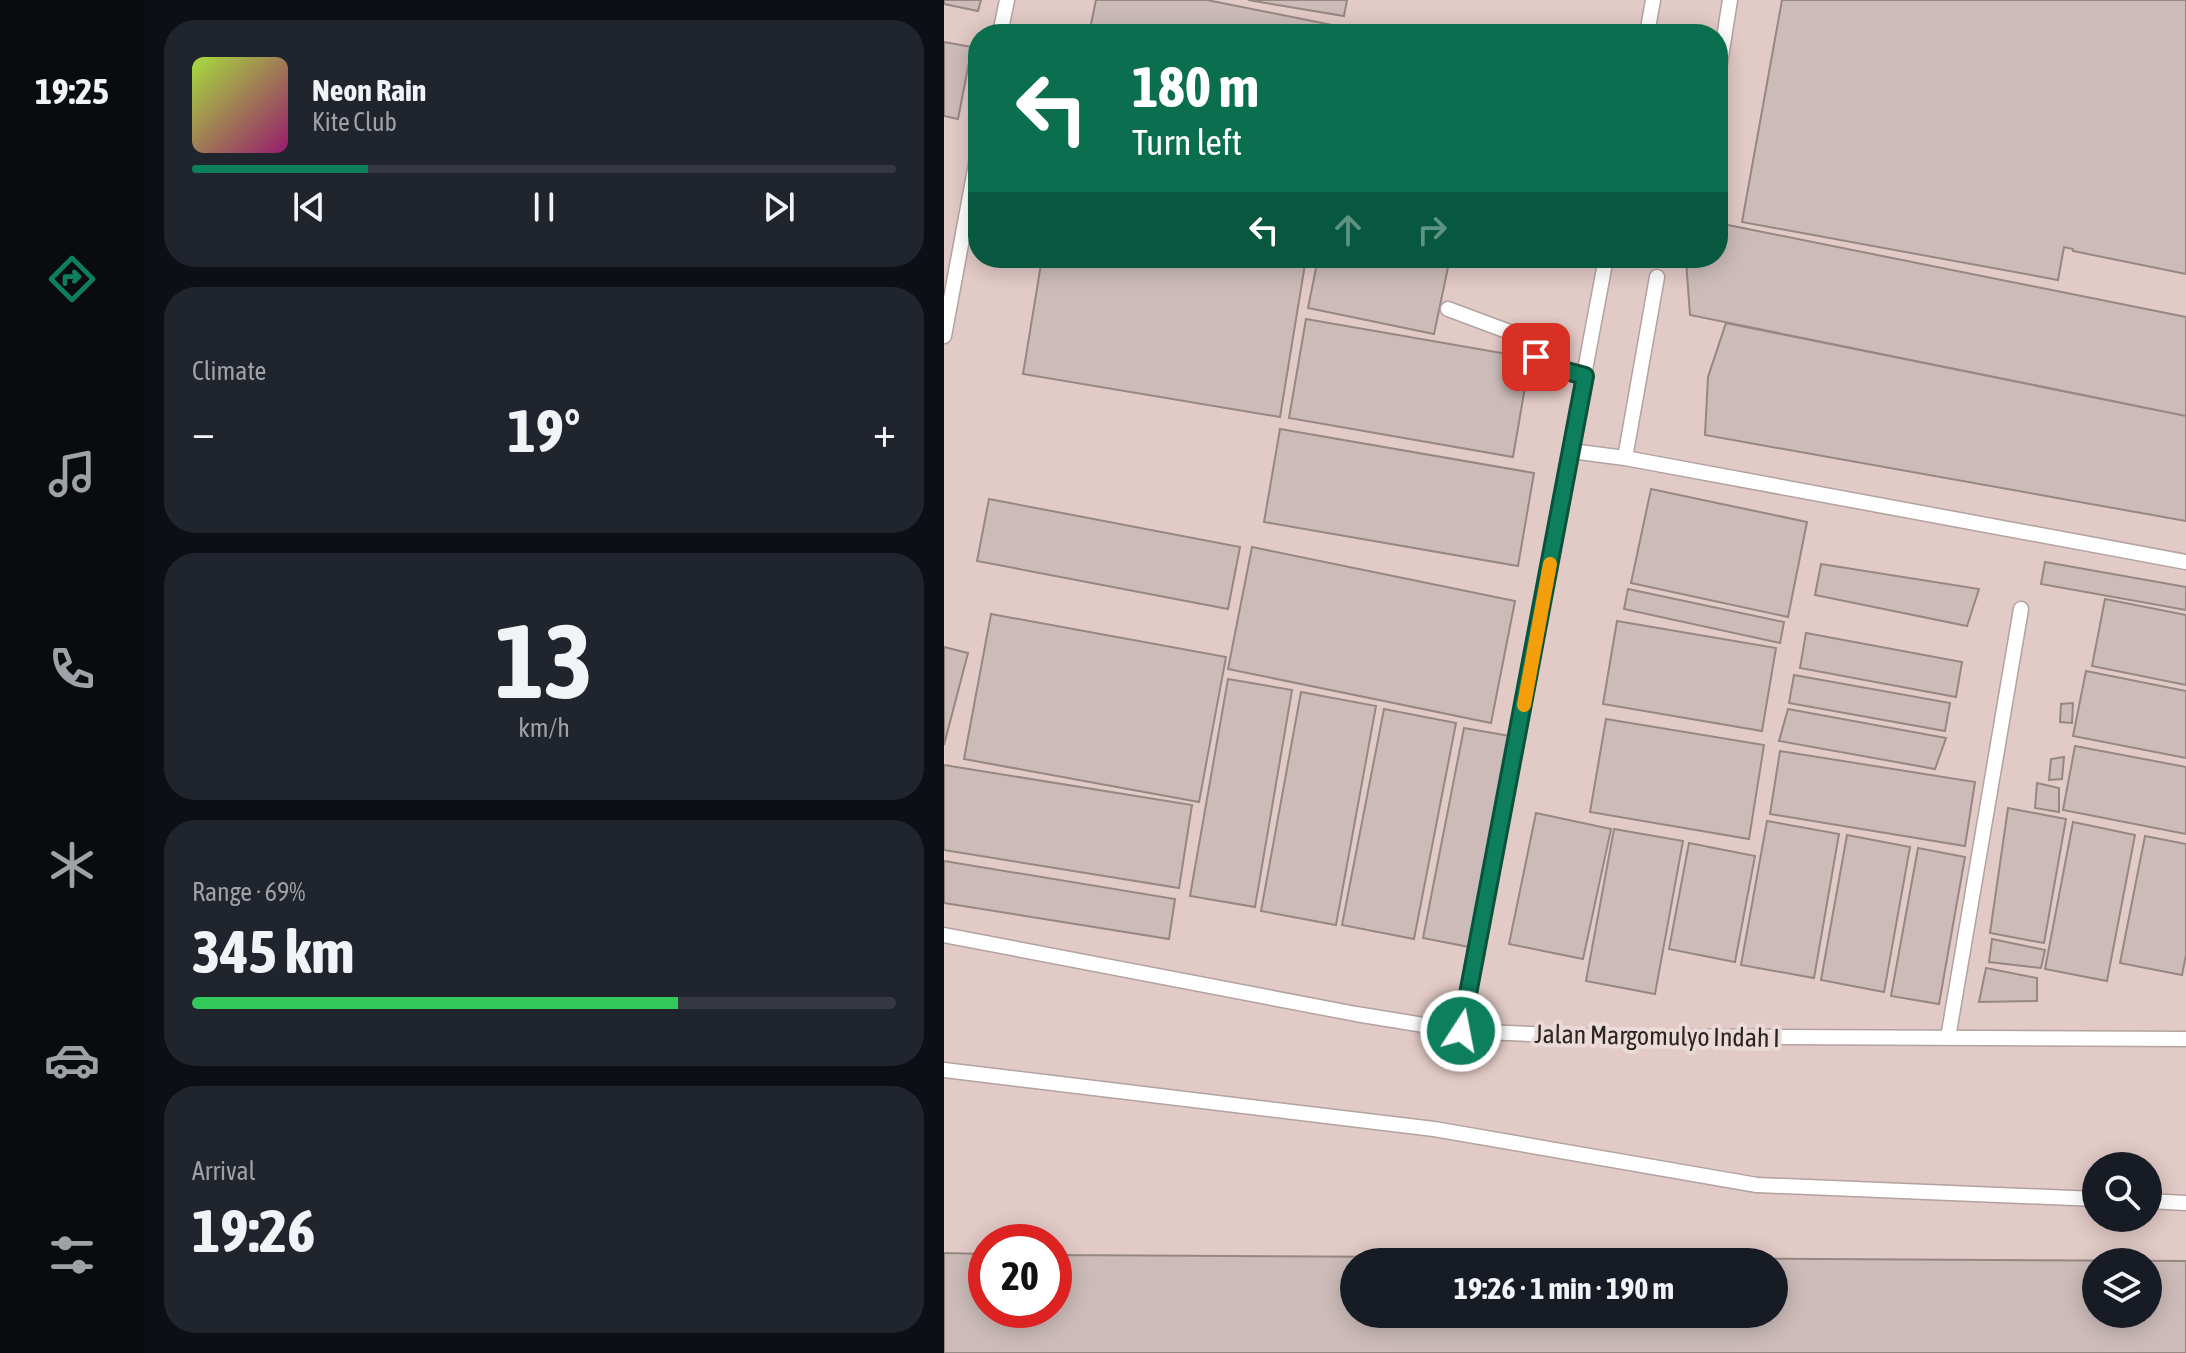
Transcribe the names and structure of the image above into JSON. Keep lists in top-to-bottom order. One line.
{"streets":{"lane":["Jalan Margomulyo Indah I"]},"page":{"tabs":"19:25","turn":["180 m","Turn left"],"song":["Neon Rain","Kite Club"],"tile":["Climate",["13","km/h"],["Range · 69%","345 km"],["Arrival","19:26"]],"heat":["−","19°","+"],"limit":"20","trip":"19:26 · 1 min · 190 m"}}
